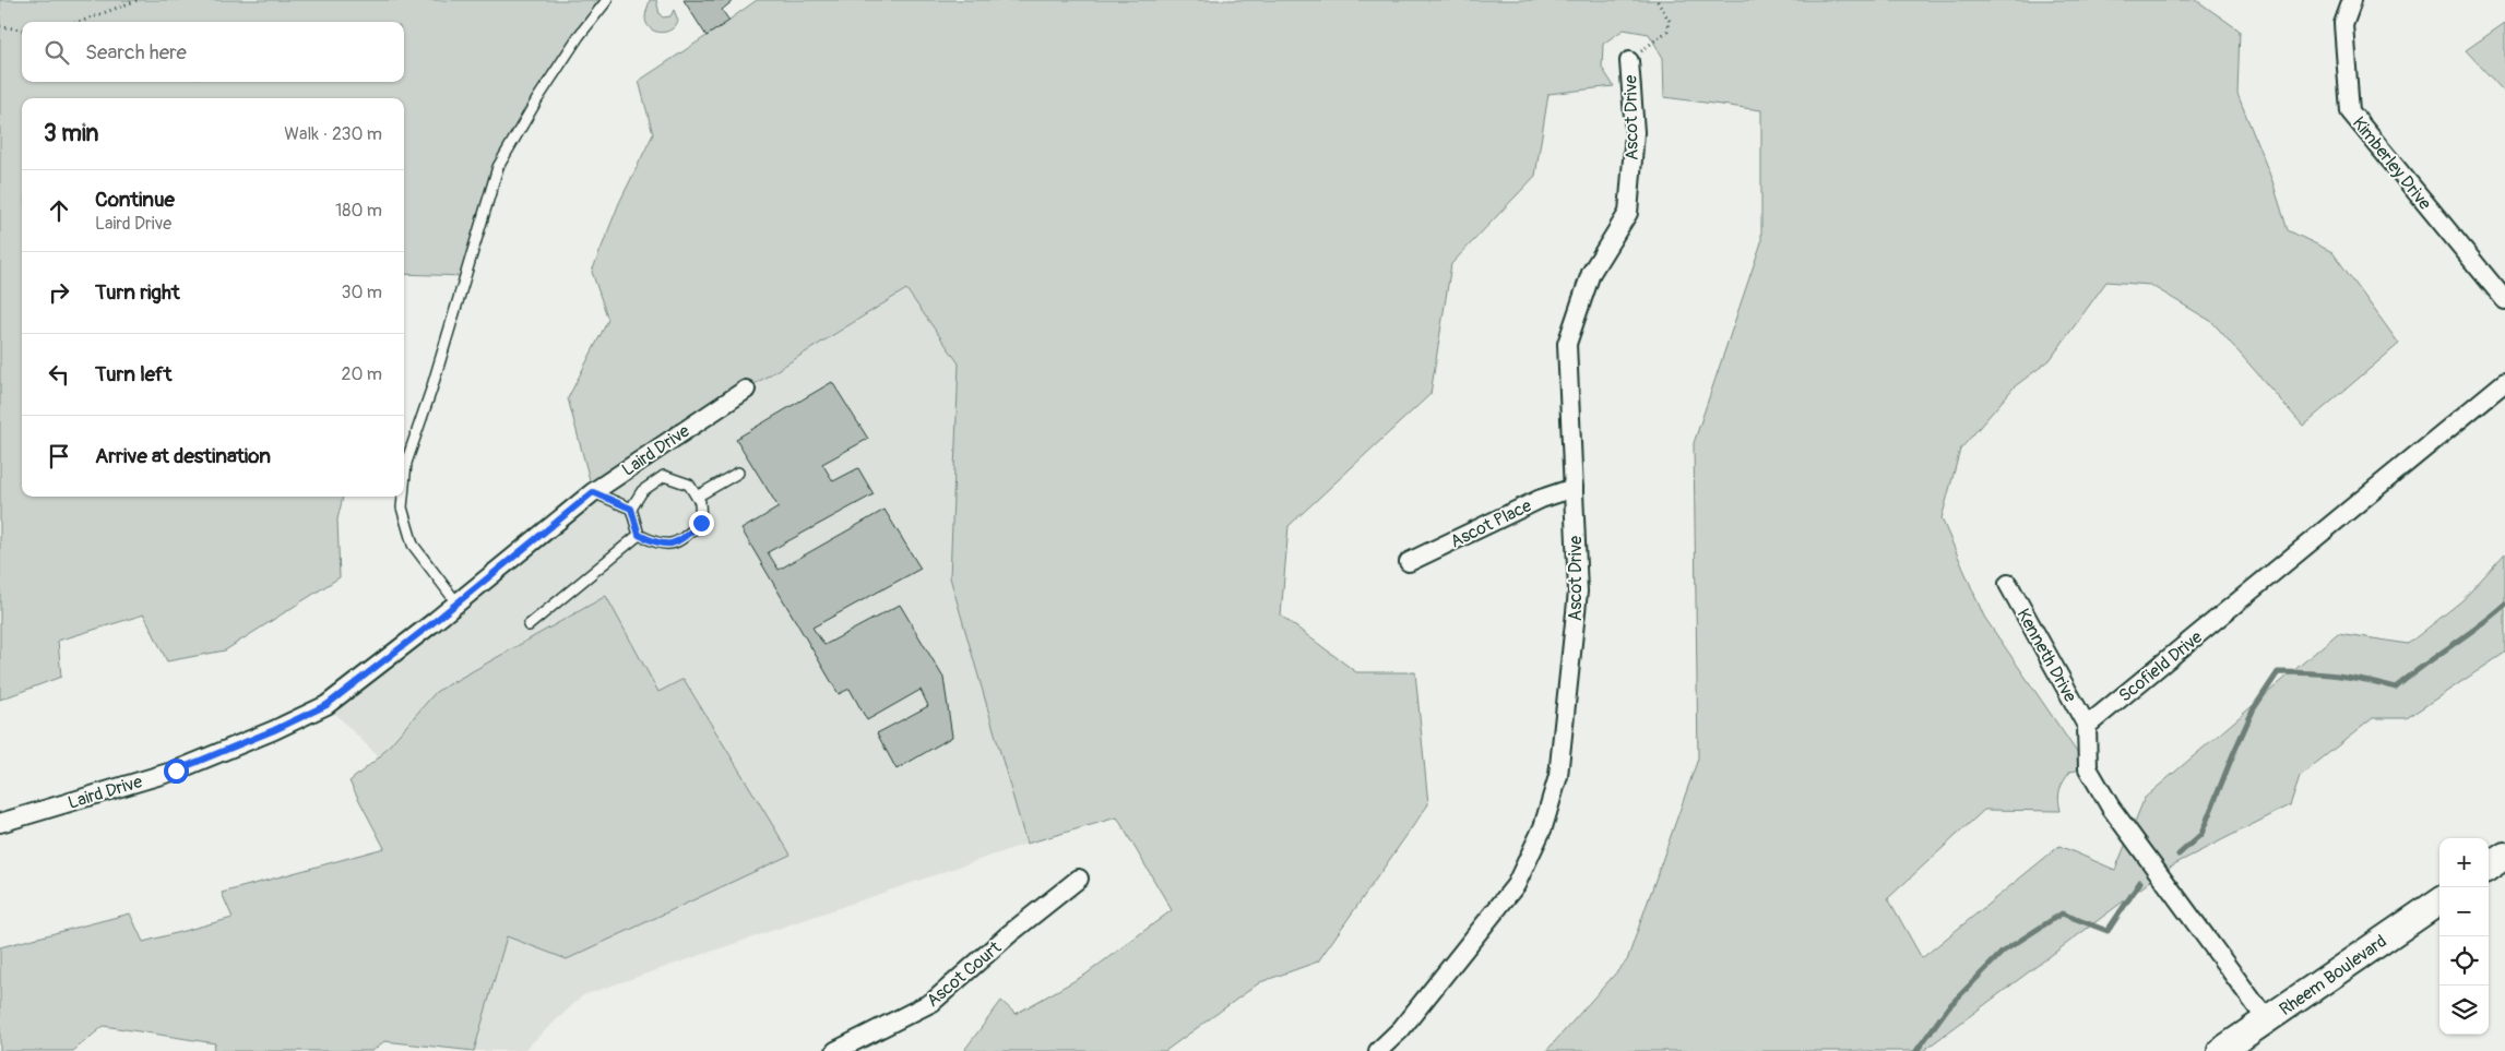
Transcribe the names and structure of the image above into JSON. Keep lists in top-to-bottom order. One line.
{"streets":{"street":["Ascot Drive","Kimberley Drive","Laird Drive","Ascot Place","Kenneth Drive","Scofield Drive","Ascot Court","Rheem Boulevard"]},"crossings":[["Ascot Drive","Ascot Place"],["Kenneth Drive","Scofield Drive"]],"page":{"search":"Search here","heading":["3 min","Walk · 230 m"],"list":[["Continue","Laird Drive","180 m"],["Turn right","30 m"],["Turn left","20 m"],"Arrive at destination"],"map_buttons":["+","−"]}}
